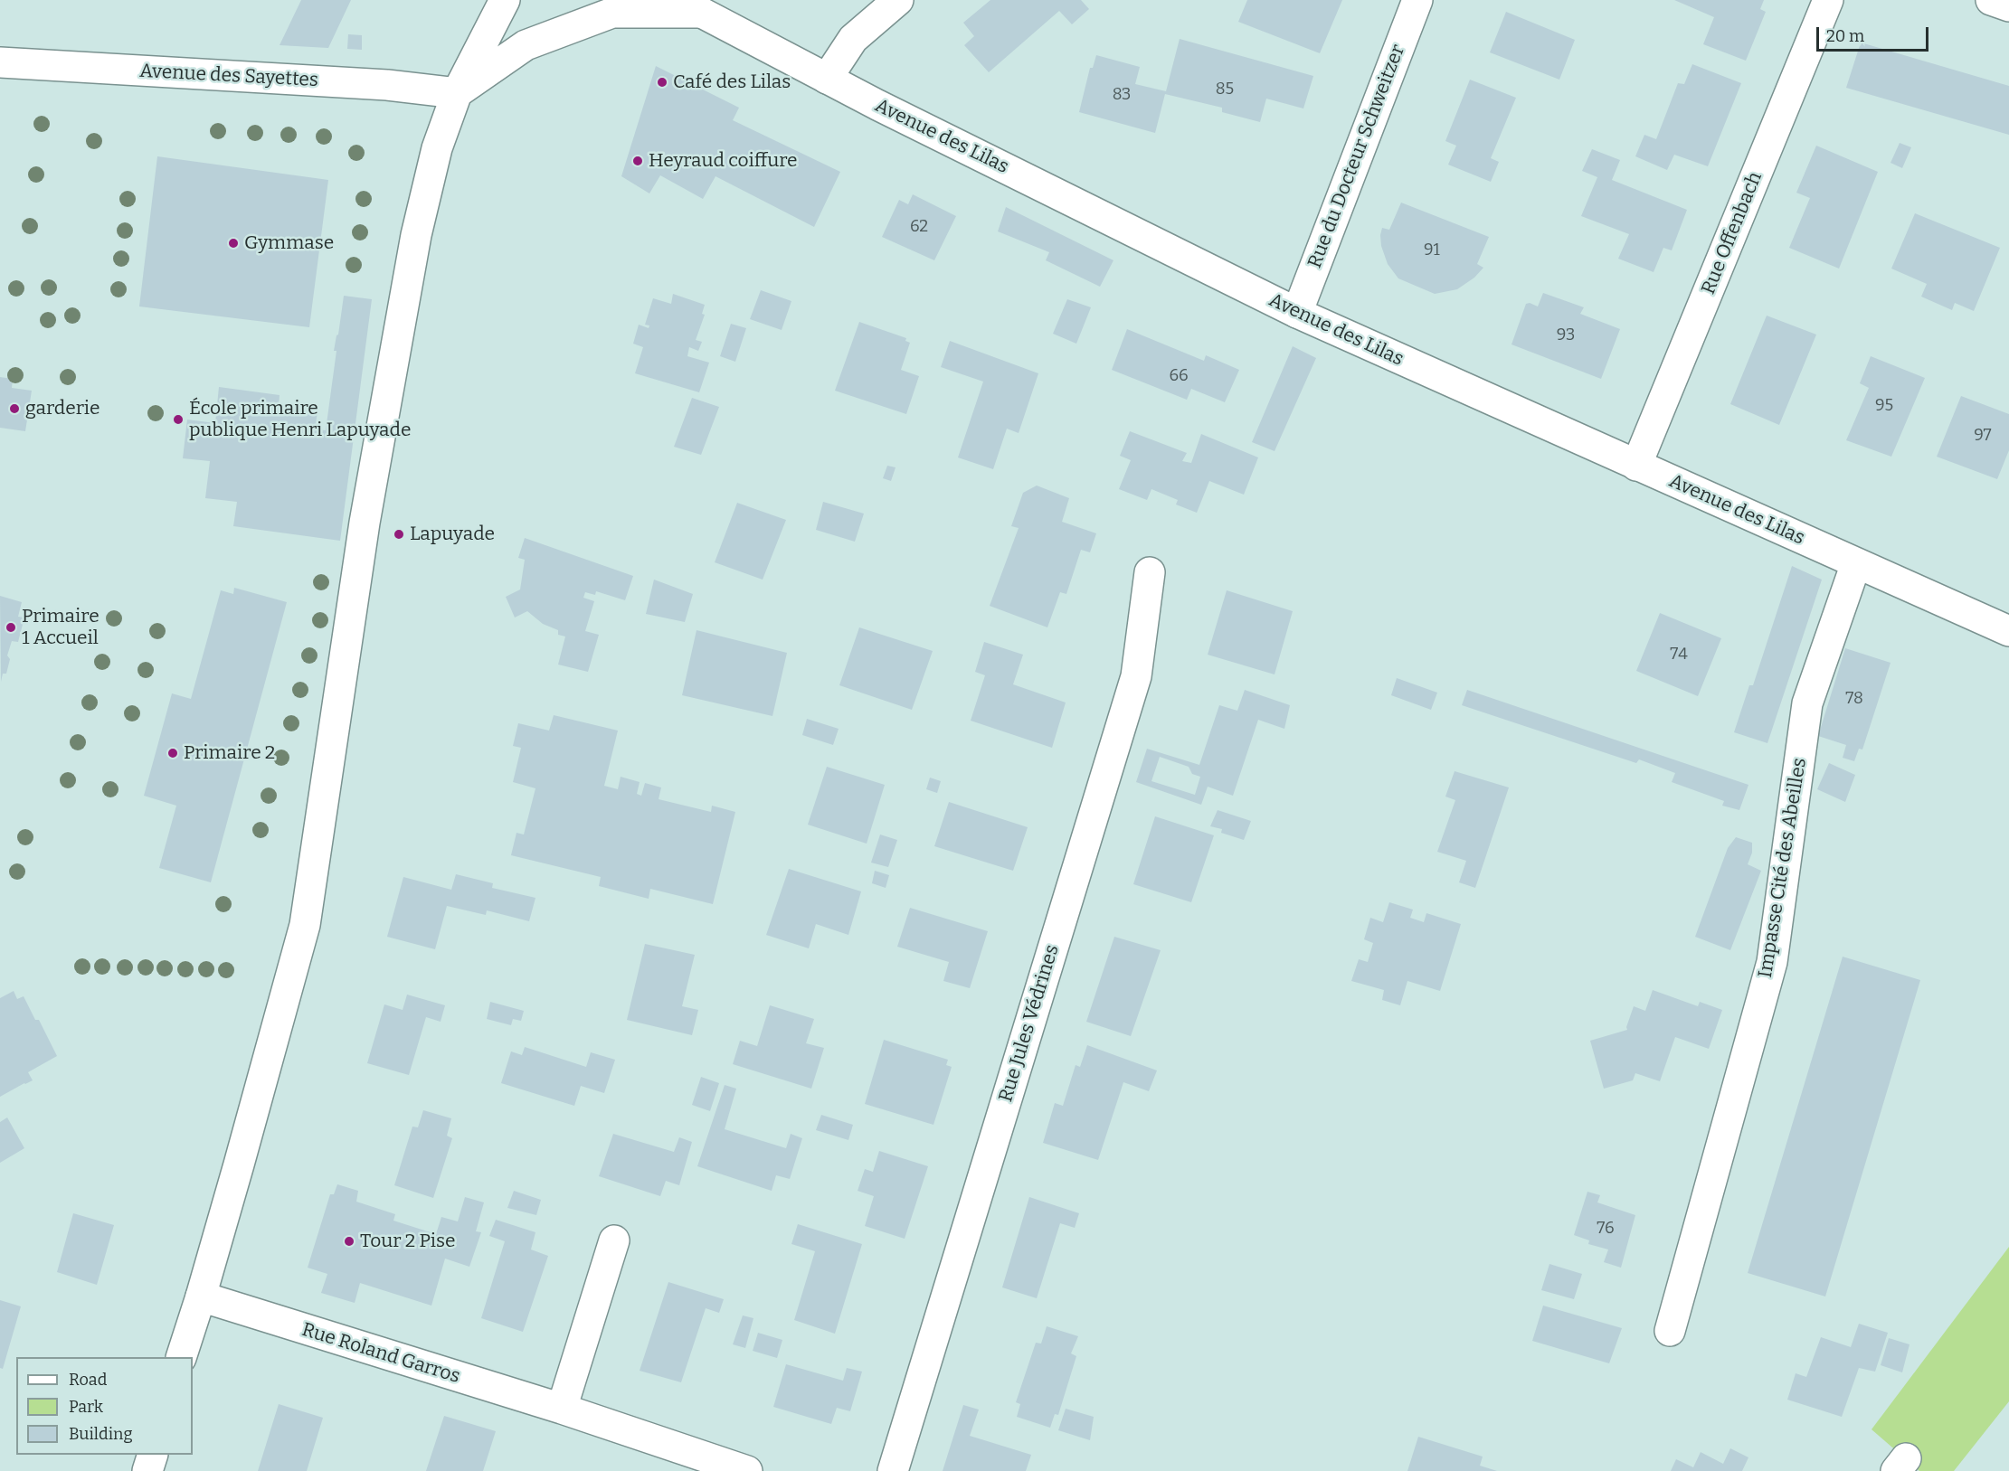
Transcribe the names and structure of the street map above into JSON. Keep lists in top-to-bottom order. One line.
{"streets":{"street":["Avenue des Sayettes","Avenue des Lilas","Rue du Docteur Schweitzer","Rue Offenbach","Impasse Cité des Abeilles","Rue Jules Védrines","Rue Roland Garros"]},"crossings":[["Avenue des Lilas","Rue du Docteur Schweitzer"],["Avenue des Lilas","Rue Offenbach"],["Avenue des Lilas","Impasse Cité des Abeilles"]],"places":["Café des Lilas","Heyraud coiffure","Gymmase","garderie","École primaire publique Henri Lapuyade","Lapuyade","Primaire 1 Accueil","Primaire 2","Tour 2 Pise"],"house_numbers":["85","83","62","91","93","66","95","97","74","78","76"],"legend":["Road","Park","Building"],"scale_bar":"20 m"}
